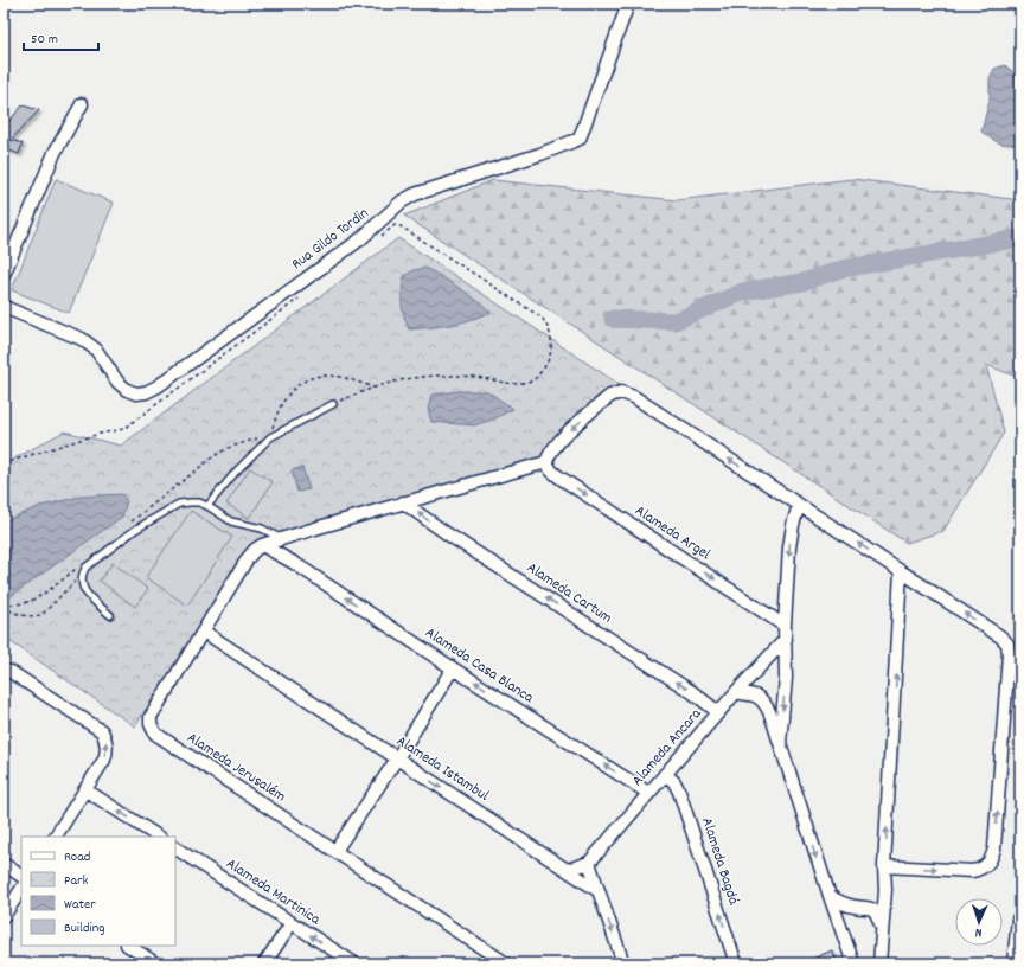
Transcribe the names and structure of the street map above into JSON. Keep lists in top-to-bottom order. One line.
{"streets":{"street":["Rua Gildo Tordin","Alameda Argel","Alameda Cartum","Alameda Casa Blanca","Alameda Ancara","Alameda Jerusalém","Alameda Istambul","Alameda Bagdá","Alameda Martinica"]},"crossings":[["Alameda Argel","Alameda Jerusalém"],["Alameda Cartum","Alameda Ancara"],["Alameda Cartum","Alameda Jerusalém"],["Alameda Casa Blanca","Alameda Ancara"],["Alameda Casa Blanca","Alameda Jerusalém"],["Alameda Ancara","Alameda Bagdá"],["Alameda Jerusalém","Alameda Istambul"]],"one_way":["Alameda Argel","Alameda Cartum","Alameda Casa Blanca","Alameda Istambul","Alameda Bagdá","Alameda Martinica"],"legend":["Road","Park","Water","Building"],"scale_bar":"50 m","north":"bottom"}
